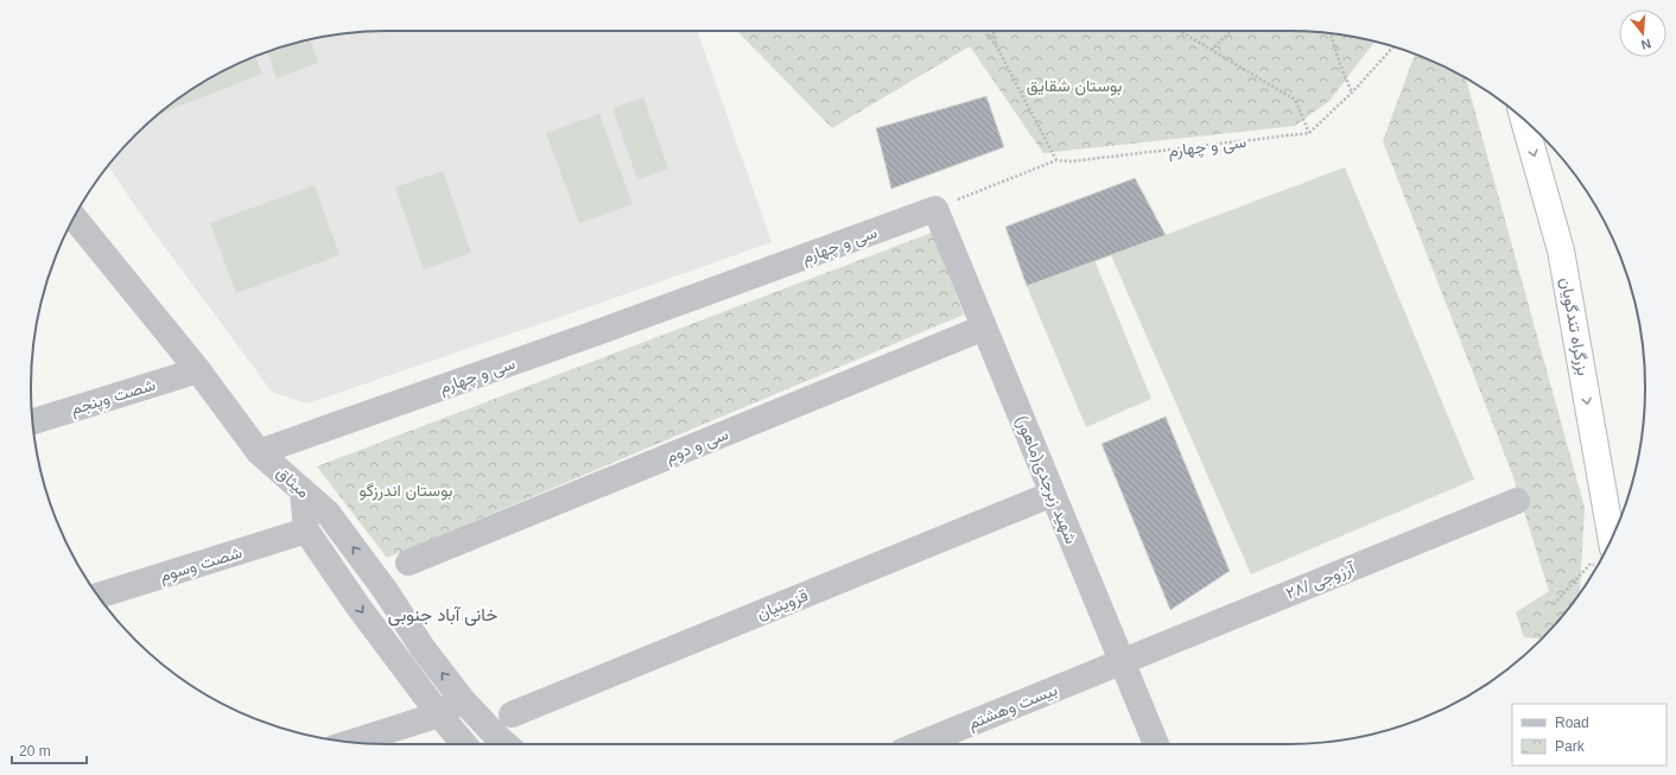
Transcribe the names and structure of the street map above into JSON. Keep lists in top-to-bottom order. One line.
{"streets":{"highway":["بزرگراه تندگویان"],"street":["سی و چهارم","شصت وپنجم","سی و دوم","شهید زبرجدی(ماهور)","میثاق","شصت وسوم","آرزوجی /۲۸","قزوینیان","بیست وهشتم"]},"crossings":[["سی و چهارم","شهید زبرجدی(ماهور)"],["سی و چهارم","میثاق"],["شصت وپنجم","میثاق"],["سی و دوم","شهید زبرجدی(ماهور)"],["شهید زبرجدی(ماهور)","آرزوجی /۲۸"],["شهید زبرجدی(ماهور)","قزوینیان"],["شهید زبرجدی(ماهور)","بیست وهشتم"],["آرزوجی /۲۸","بیست وهشتم"]],"one_way":["بزرگراه تندگویان"],"districts":["خانی آباد جنوبی"],"parks":["بوستان شقایق","بوستان اندرزگو"],"legend":["Road","Park"],"scale_bar":"20 m","north":"bottom"}
